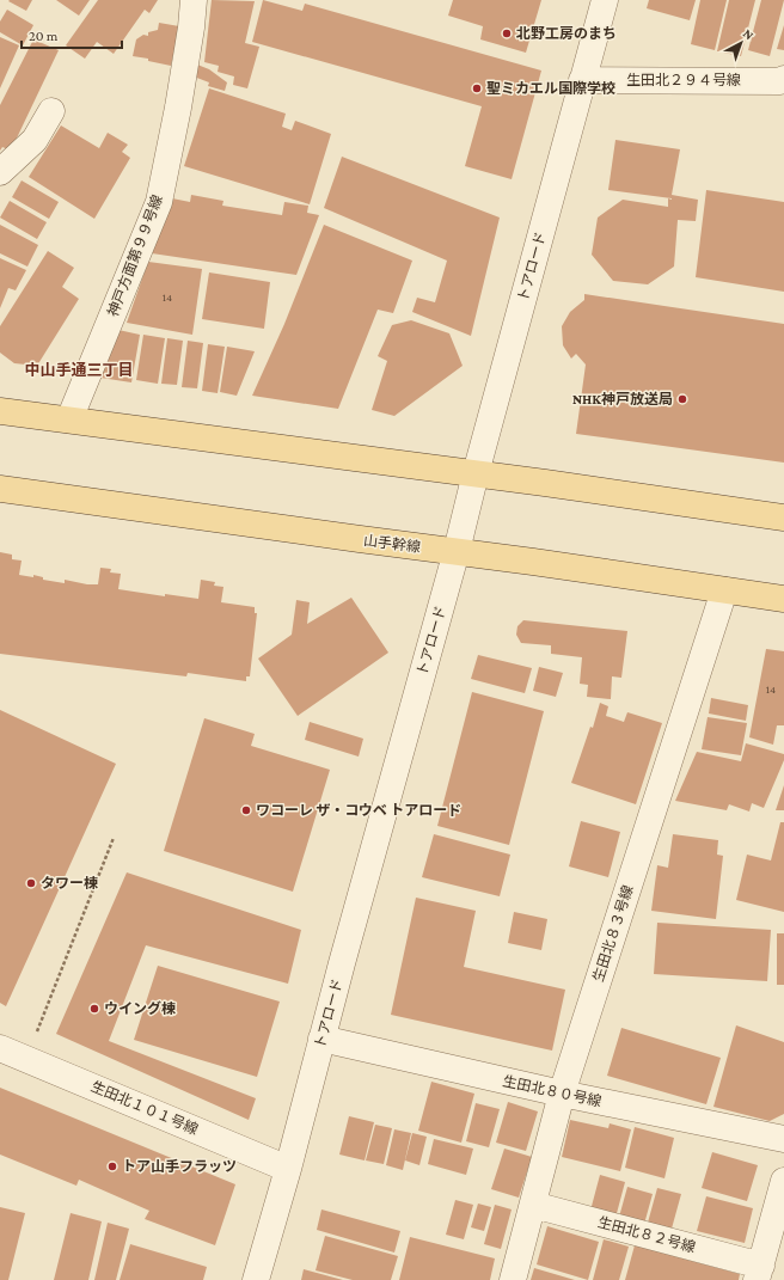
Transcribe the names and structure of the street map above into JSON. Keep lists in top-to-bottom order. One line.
{"streets":{"main road":["山手幹線"],"street":["生田北２９４号線","神戸方面第９９号線","トアロード","生田北８３号線","生田北８０号線","生田北１０１号線","生田北８２号線"]},"crossings":[["生田北２９４号線","トアロード"],["トアロード","山手幹線"],["トアロード","生田北８０号線"],["トアロード","生田北１０１号線"],["山手幹線","生田北８３号線"],["生田北８３号線","生田北８０号線"],["生田北８３号線","生田北８２号線"]],"districts":["中山手通三丁目"],"places":["北野工房のまち","聖ミカエル国際学校","NHK神戸放送局","ワコーレ ザ・コウベ トアロード","タワー棟","ウイング棟","トア山手フラッツ"],"house_numbers":["14","14"],"scale_bar":"20 m","north":"top right"}
